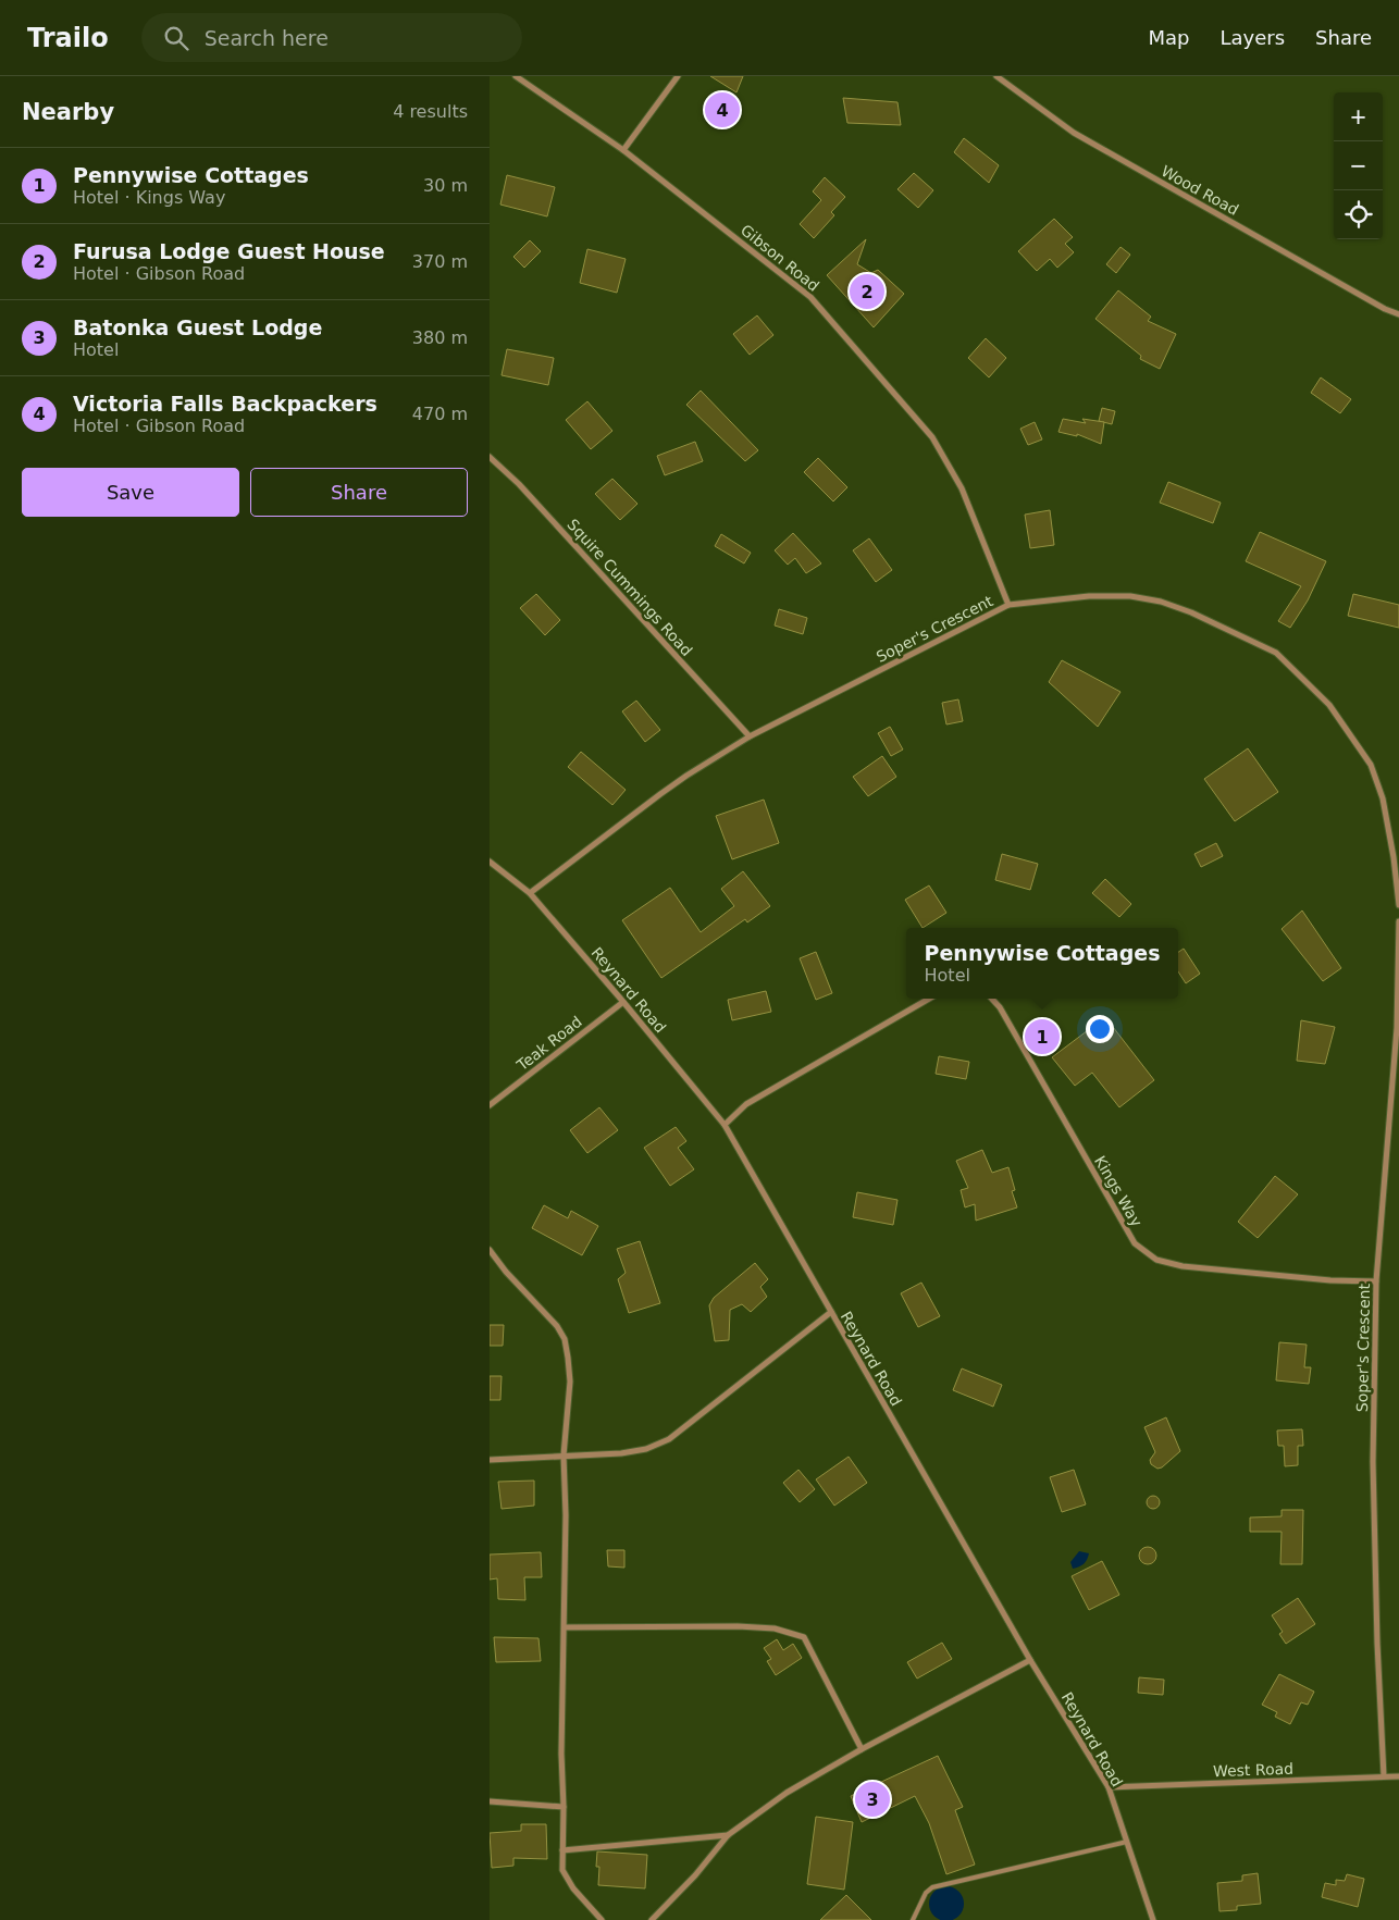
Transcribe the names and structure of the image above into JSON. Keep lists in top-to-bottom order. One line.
{"streets":{"street":["Wood Road","Gibson Road","Squire Cummings Road","Soper's Crescent","Reynard Road","Teak Road","Kings Way","West Road"]},"crossings":[["Gibson Road","Soper's Crescent"],["Squire Cummings Road","Soper's Crescent"],["Soper's Crescent","Reynard Road"],["Soper's Crescent","Kings Way"],["Soper's Crescent","West Road"],["Reynard Road","Teak Road"],["Reynard Road","West Road"]],"page":{"header":"Trailo","search":"Search here","nav":["Map","Layers","Share"],"heading":["Nearby","4 results"],"pins":["4","2","1","3"],"map_buttons":["+","−"],"list":[{"mark":"1","name":"Pennywise Cottages","note":"Hotel · Kings Way","value":"30 m"},{"mark":"2","name":"Furusa Lodge Guest House","note":"Hotel · Gibson Road","value":"370 m"},{"mark":"3","name":"Batonka Guest Lodge","note":"Hotel","value":"380 m"},{"mark":"4","name":"Victoria Falls Backpackers","note":"Hotel · Gibson Road","value":"470 m"}],"buttons":["Save","Share"],"popup":["Pennywise Cottages","Hotel"]}}
